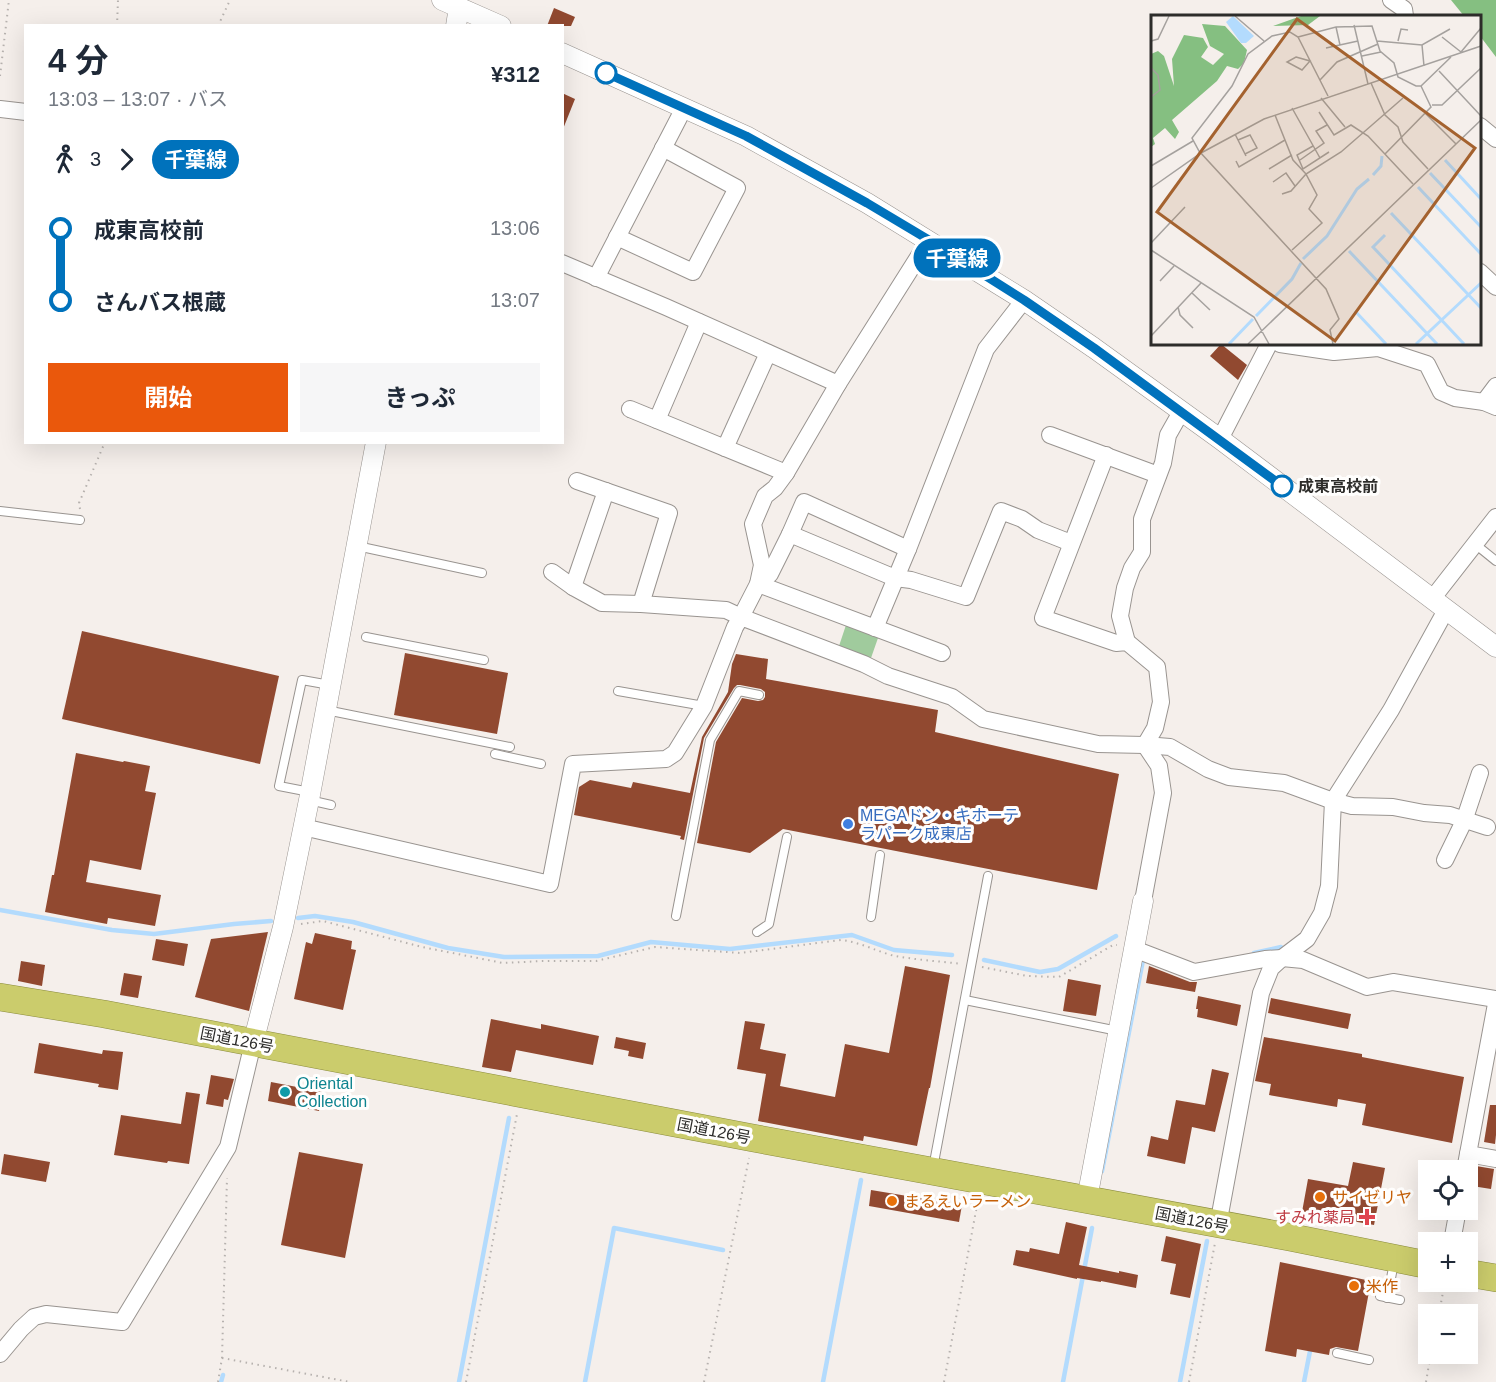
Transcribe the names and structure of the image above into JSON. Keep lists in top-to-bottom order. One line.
{"streets":{"highway":["国道126号"]},"places":{"other":["成東高校前","MEGAドン・キホーテ ラパーク成東店","Oriental Collection","サイゼリヤ","まるえいラーメン","米作"],"health":["すみれ薬局"]},"lines":["bus line 千葉線"],"page":{"on_map":"千葉線","heading":["4 分","13:03 – 13:07 · バス","¥312"],"legs":["3","千葉線"],"list":[{"name":"成東高校前","value":"13:06"},{"name":"さんバス根蔵","value":"13:07"}],"buttons":["開始","きっぷ"],"map_buttons":["+","−"]}}
